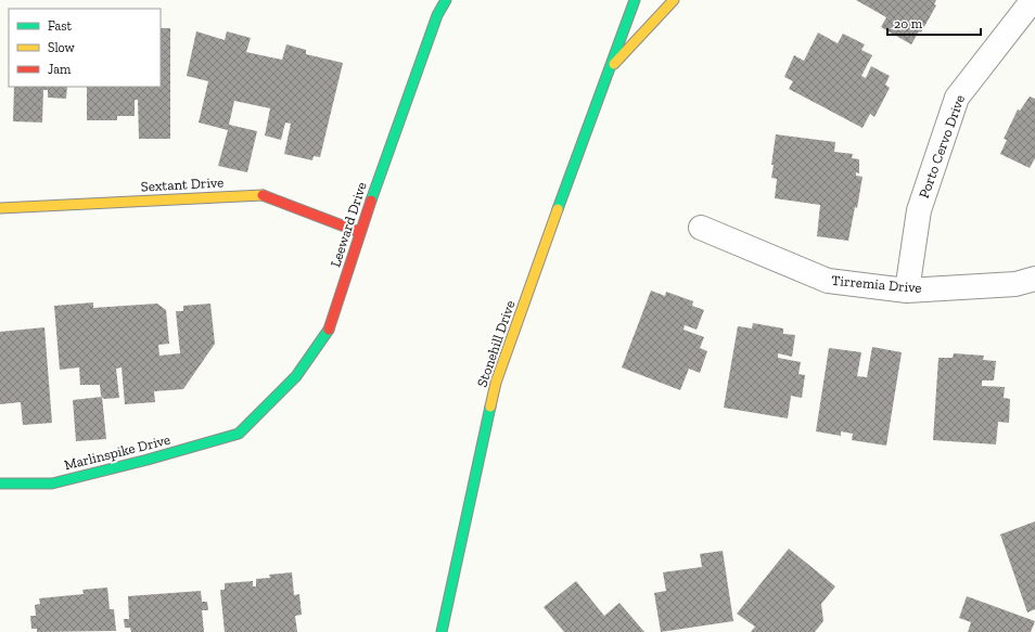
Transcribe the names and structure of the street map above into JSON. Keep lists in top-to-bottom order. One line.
{"streets":{"street":["Porto Cervo Drive","Sextant Drive","Leeward Drive","Tirremia Drive","Stonehill Drive","Marlinspike Drive"]},"crossings":[["Porto Cervo Drive","Tirremia Drive"],["Sextant Drive","Leeward Drive"],["Leeward Drive","Marlinspike Drive"]],"legend":["Fast","Slow","Jam"],"scale_bar":"20 m"}
